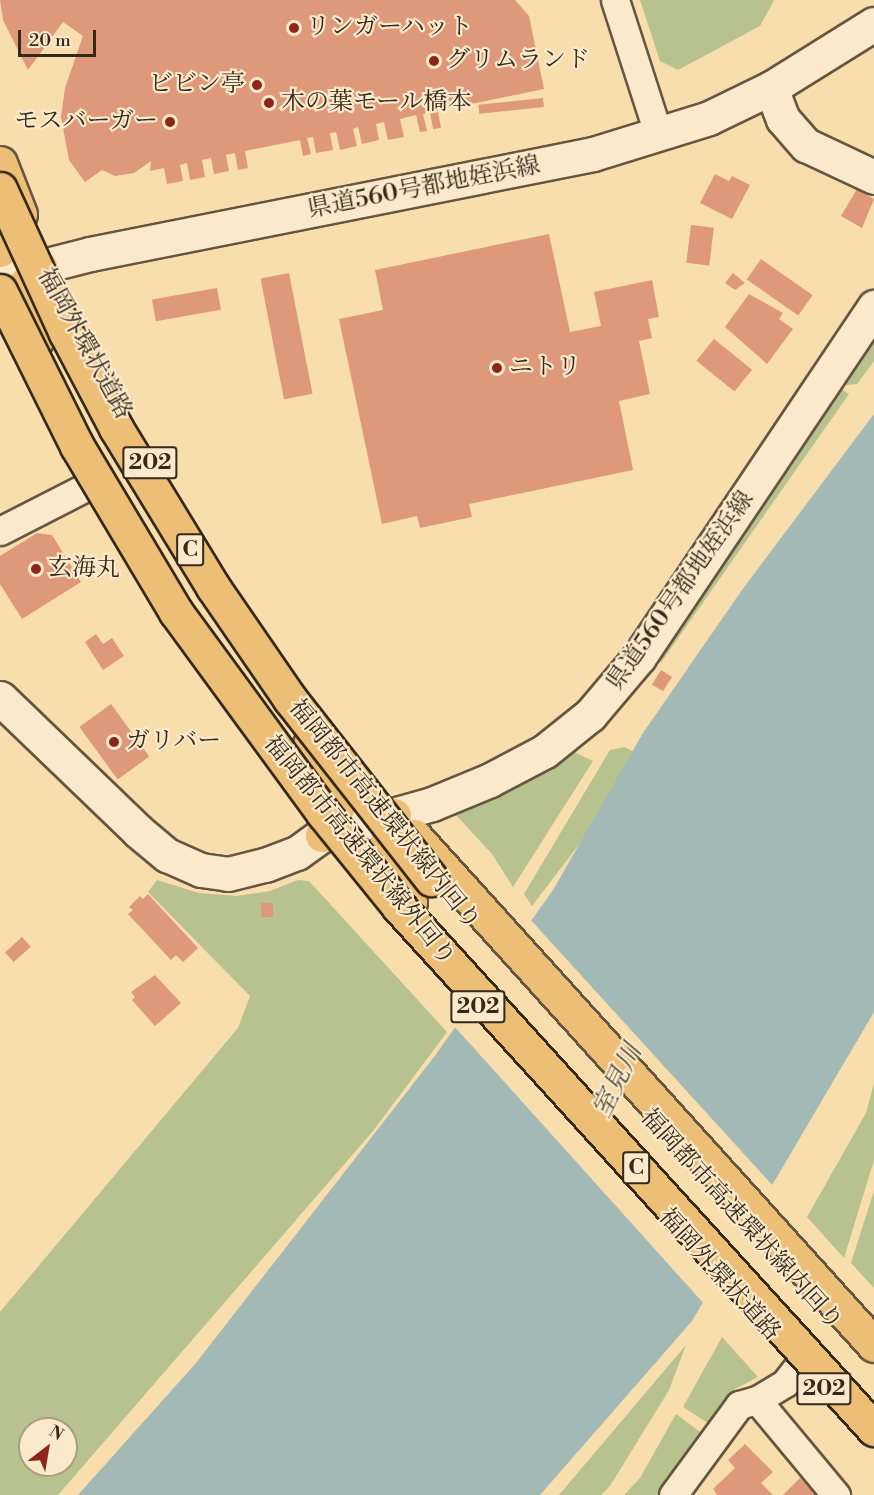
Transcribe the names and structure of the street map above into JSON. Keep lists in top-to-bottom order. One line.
{"streets":{"highway":["福岡外環状道路","202","C","福岡都市高速環状線内回り","福岡都市高速環状線外回り"],"street":["県道560号都地姪浜線"]},"crossings":[["県道560号都地姪浜線","福岡外環状道路"],["県道560号都地姪浜線","202"],["福岡外環状道路","202"]],"water":["室見川"],"places":["リンガーハット","グリムランド","ビビン亭","木の葉モール橋本","モスバーガー","ニトリ","玄海丸","ガリバー"],"scale_bar":"20 m","north":"top right"}
